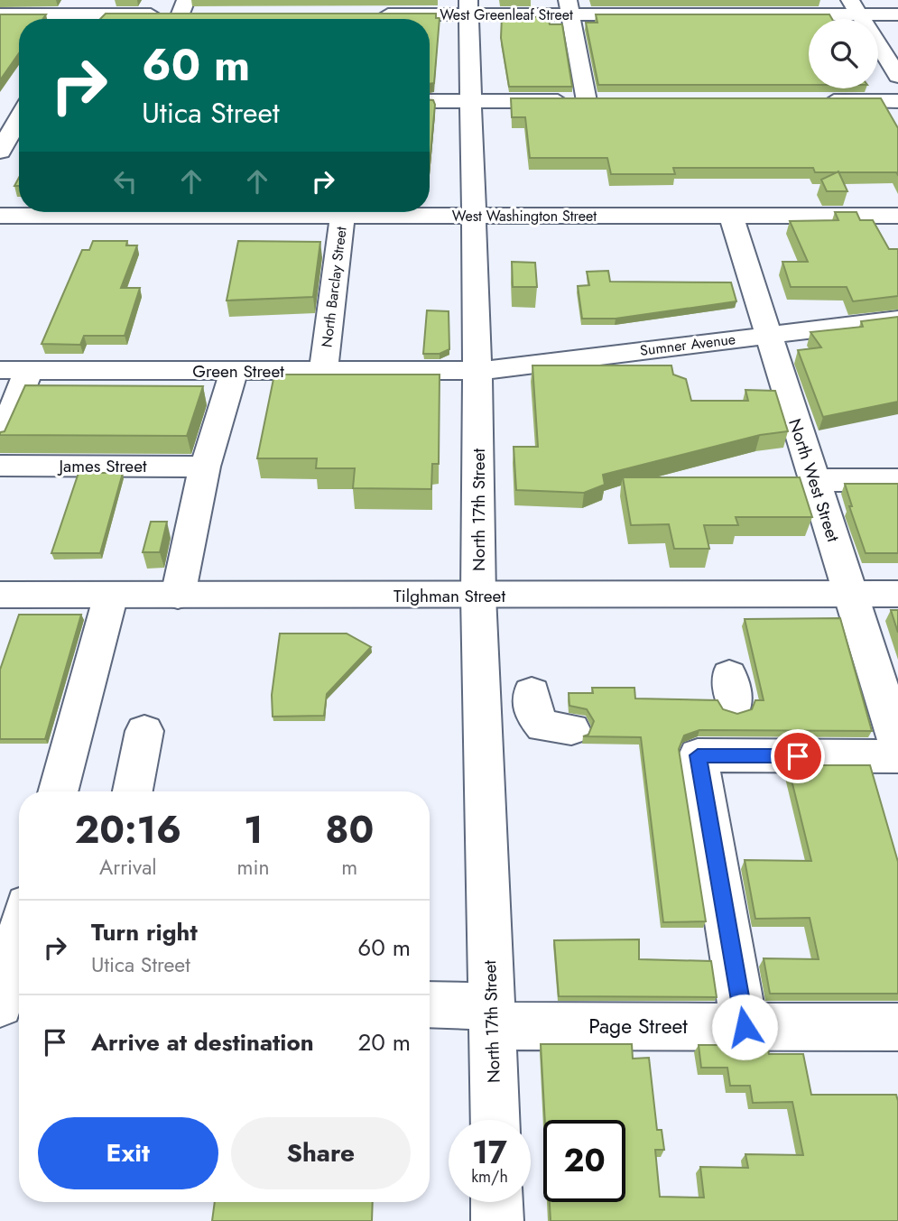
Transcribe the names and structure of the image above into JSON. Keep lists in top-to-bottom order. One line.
{"streets":{"street":["West Greenleaf Street","West Washington Street","North Barclay Street","Sumner Avenue","Green Street","James Street","North West Street","North 17th Street","Tilghman Street","Page Street"]},"crossings":[["West Greenleaf Street","North 17th Street"],["West Washington Street","North West Street"],["West Washington Street","North 17th Street"],["North Barclay Street","Green Street"],["Sumner Avenue","Green Street"],["Sumner Avenue","North West Street"],["Sumner Avenue","North 17th Street"],["Green Street","North 17th Street"],["North West Street","Tilghman Street"],["North 17th Street","Tilghman Street"],["North 17th Street","Page Street"]],"page":{"turn":["60 m","Utica Street"],"eta":["20:16","Arrival","1","min","80","m"],"list":[{"name":"Turn right","note":"Utica Street","value":"60 m"},{"name":"Arrive at destination","value":"20 m"}],"buttons":["Exit","Share"],"speed":"17 km/h","limit":"20"}}
